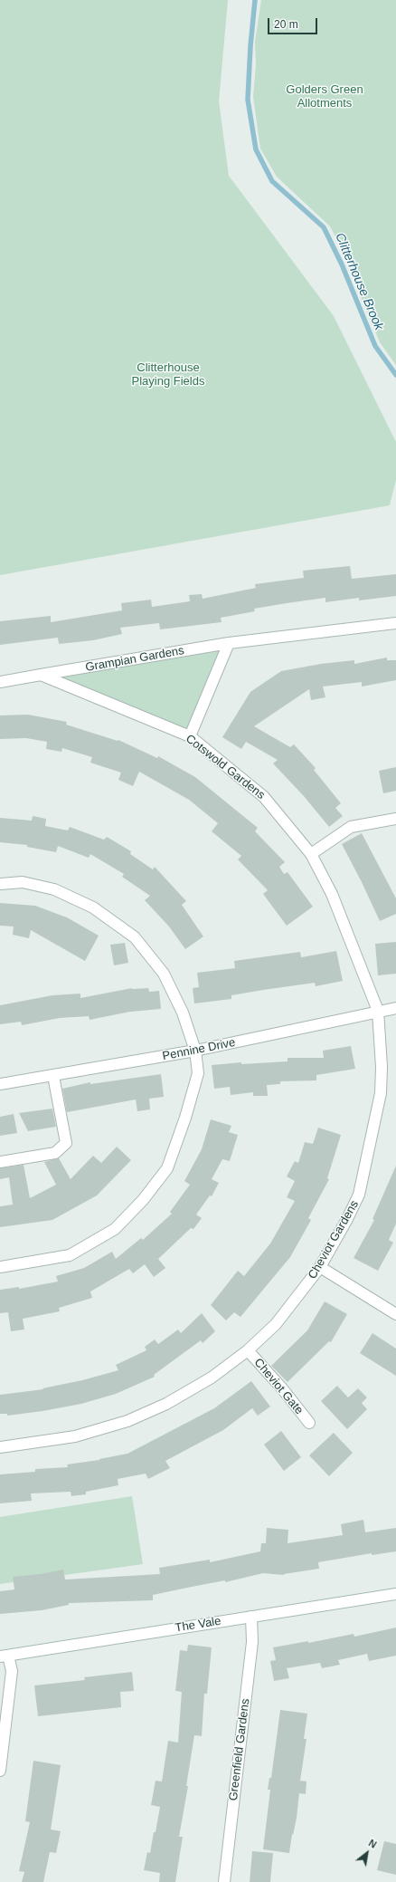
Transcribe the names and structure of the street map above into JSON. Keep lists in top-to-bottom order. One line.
{"streets":{"street":["Grampian Gardens","Cotswold Gardens","Pennine Drive","Cheviot Gardens","Cheviot Gate","The Vale","Greenfield Gardens"]},"crossings":[["Grampian Gardens","Cotswold Gardens"],["Cotswold Gardens","Pennine Drive"],["Cotswold Gardens","Cheviot Gardens"],["Pennine Drive","Cheviot Gardens"],["Cheviot Gardens","Cheviot Gate"],["The Vale","Greenfield Gardens"]],"water":["Clitterhouse Brook"],"parks":["Golders Green Allotments","Clitterhouse Playing Fields"],"scale_bar":"20 m","north":"top right"}
